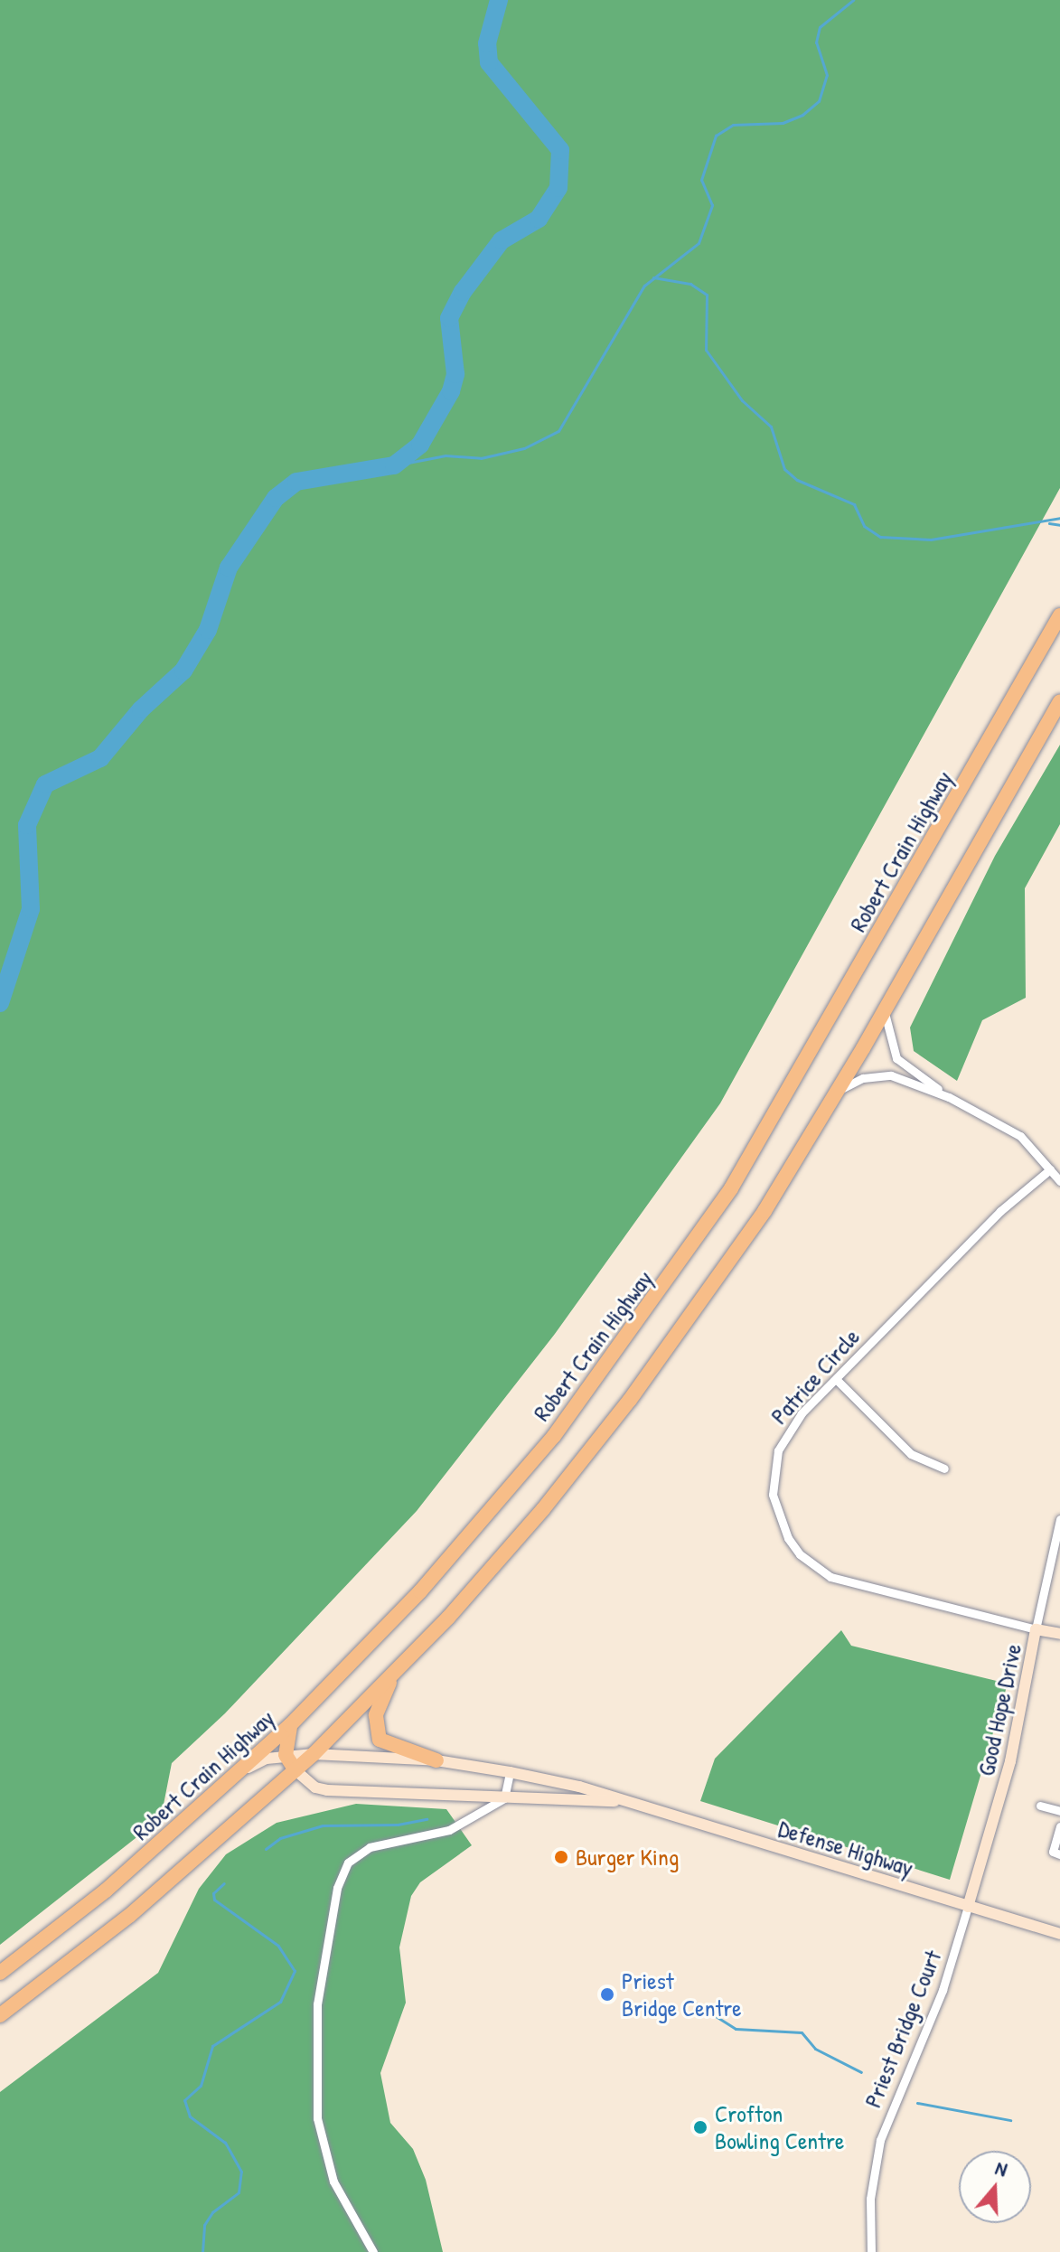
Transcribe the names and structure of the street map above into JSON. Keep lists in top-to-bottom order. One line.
{"streets":{"highway":["Robert Crain Highway"],"main road":["Good Hope Drive","Defense Highway"],"street":["Patrice Circle","Priest Bridge Court"]},"crossings":[["Robert Crain Highway","Defense Highway"],["Patrice Circle","Good Hope Drive"],["Good Hope Drive","Defense Highway"],["Good Hope Drive","Priest Bridge Court"],["Defense Highway","Priest Bridge Court"]],"places":["Burger King","Priest Bridge Centre","Crofton Bowling Centre"],"north":"top"}
